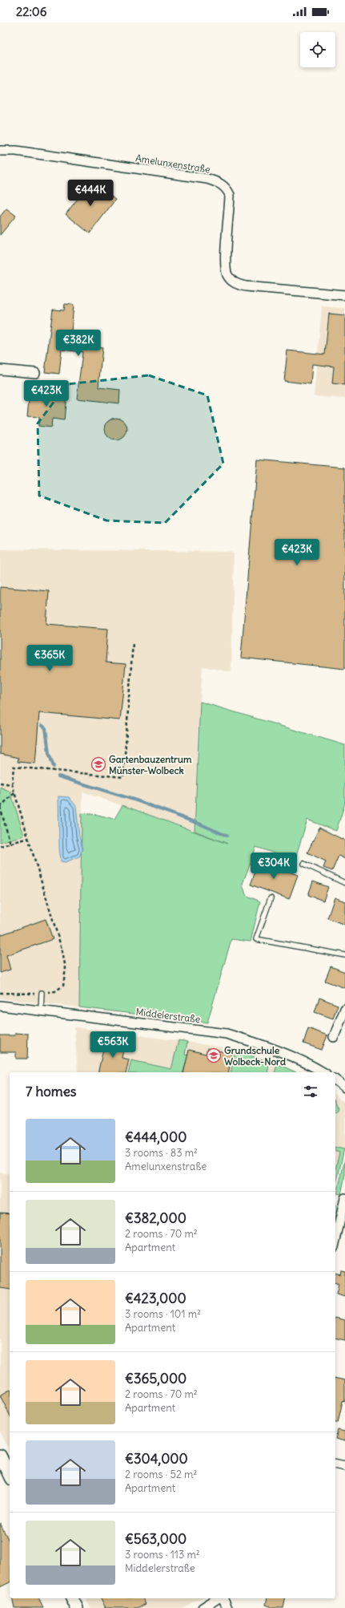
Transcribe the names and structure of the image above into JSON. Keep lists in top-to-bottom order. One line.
{"streets":{"street":["Amelunxenstraße","Middelerstraße"]},"places":{"school or university":["Gartenbauzentrum Münster-Wolbeck","Grundschule Wolbeck-Nord"]},"page":{"status":"22:06","price":["€444K","€382K","€423K","€423K","€365K","€304K","€563K"],"heading":"7 homes","list":[{"name":"€444,000","note":"3 rooms · 83 m² · Amelunxenstraße"},{"name":"€382,000","note":"2 rooms · 70 m² · Apartment"},{"name":"€423,000","note":"3 rooms · 101 m² · Apartment"},{"name":"€365,000","note":"2 rooms · 70 m² · Apartment"},{"name":"€304,000","note":"2 rooms · 52 m² · Apartment"},{"name":"€563,000","note":"3 rooms · 113 m² · Middelerstraße"}]}}
